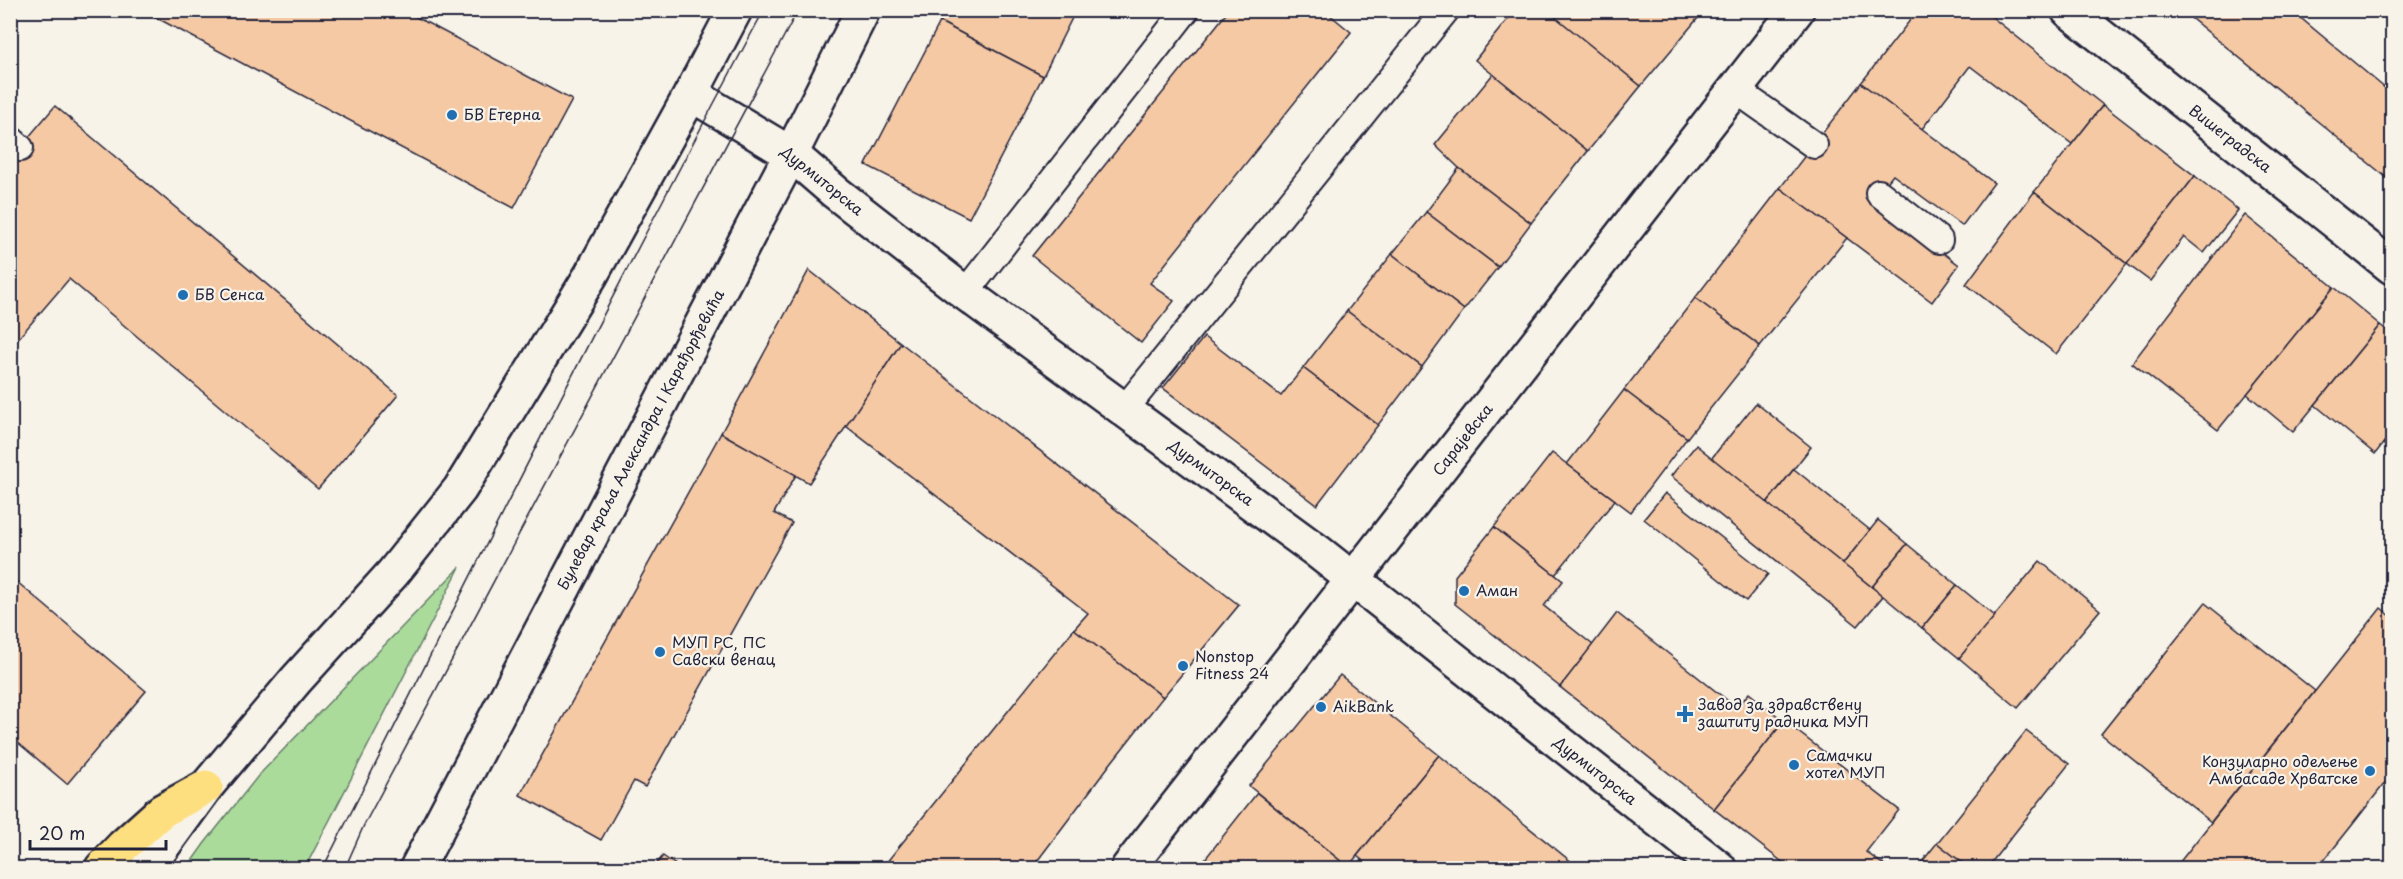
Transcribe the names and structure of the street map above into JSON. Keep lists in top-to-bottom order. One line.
{"streets":{"street":["Вишеградска","Дурмиторска","Булевар краља Александра I Карађорђевића","Сарајевска"]},"crossings":[["Дурмиторска","Булевар краља Александра I Карађорђевића"],["Дурмиторска","Сарајевска"]],"places":{"other":["БВ Етерна","БВ Сенса","Аман","МУП РС, ПС Савски венац","Nonstop Fitness 24","AikBank","Самачки хотел МУП","Конзуларно одељење Амбасаде Хрватске"],"health":["Завод за здравствену заштиту радника МУП"]},"scale_bar":"20 m"}
